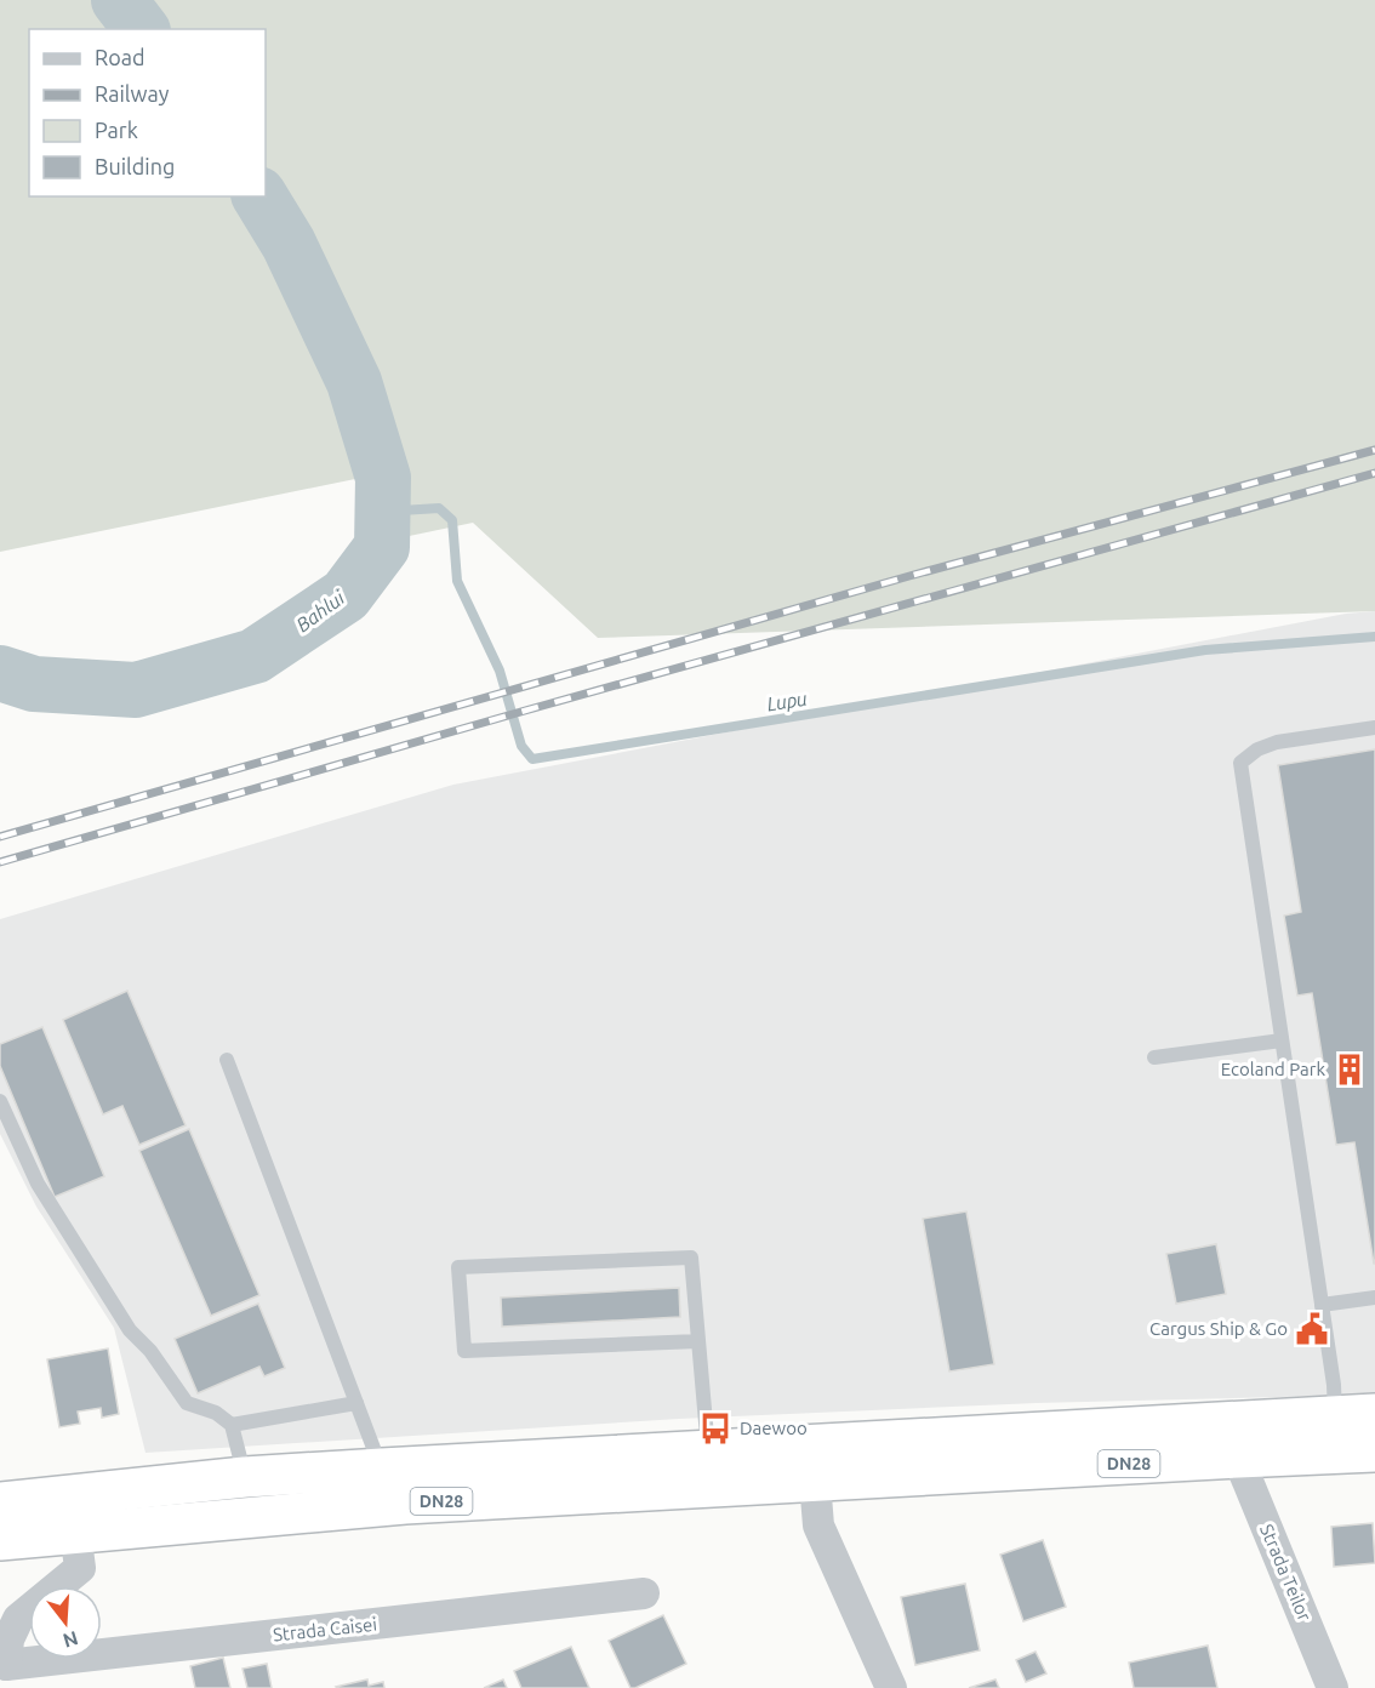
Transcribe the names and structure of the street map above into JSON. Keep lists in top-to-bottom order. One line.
{"streets":{"highway":["DN28"],"street":["Strada Teilor","Strada Caisei"]},"crossings":[["DN28","Strada Teilor"]],"water":["Bahlui","Lupu"],"places":{"building":["Ecoland Park"],"public building":["Cargus Ship & Go"],"bus stop":["Daewoo"]},"legend":["Road","Railway","Park","Building"],"north":"bottom"}
